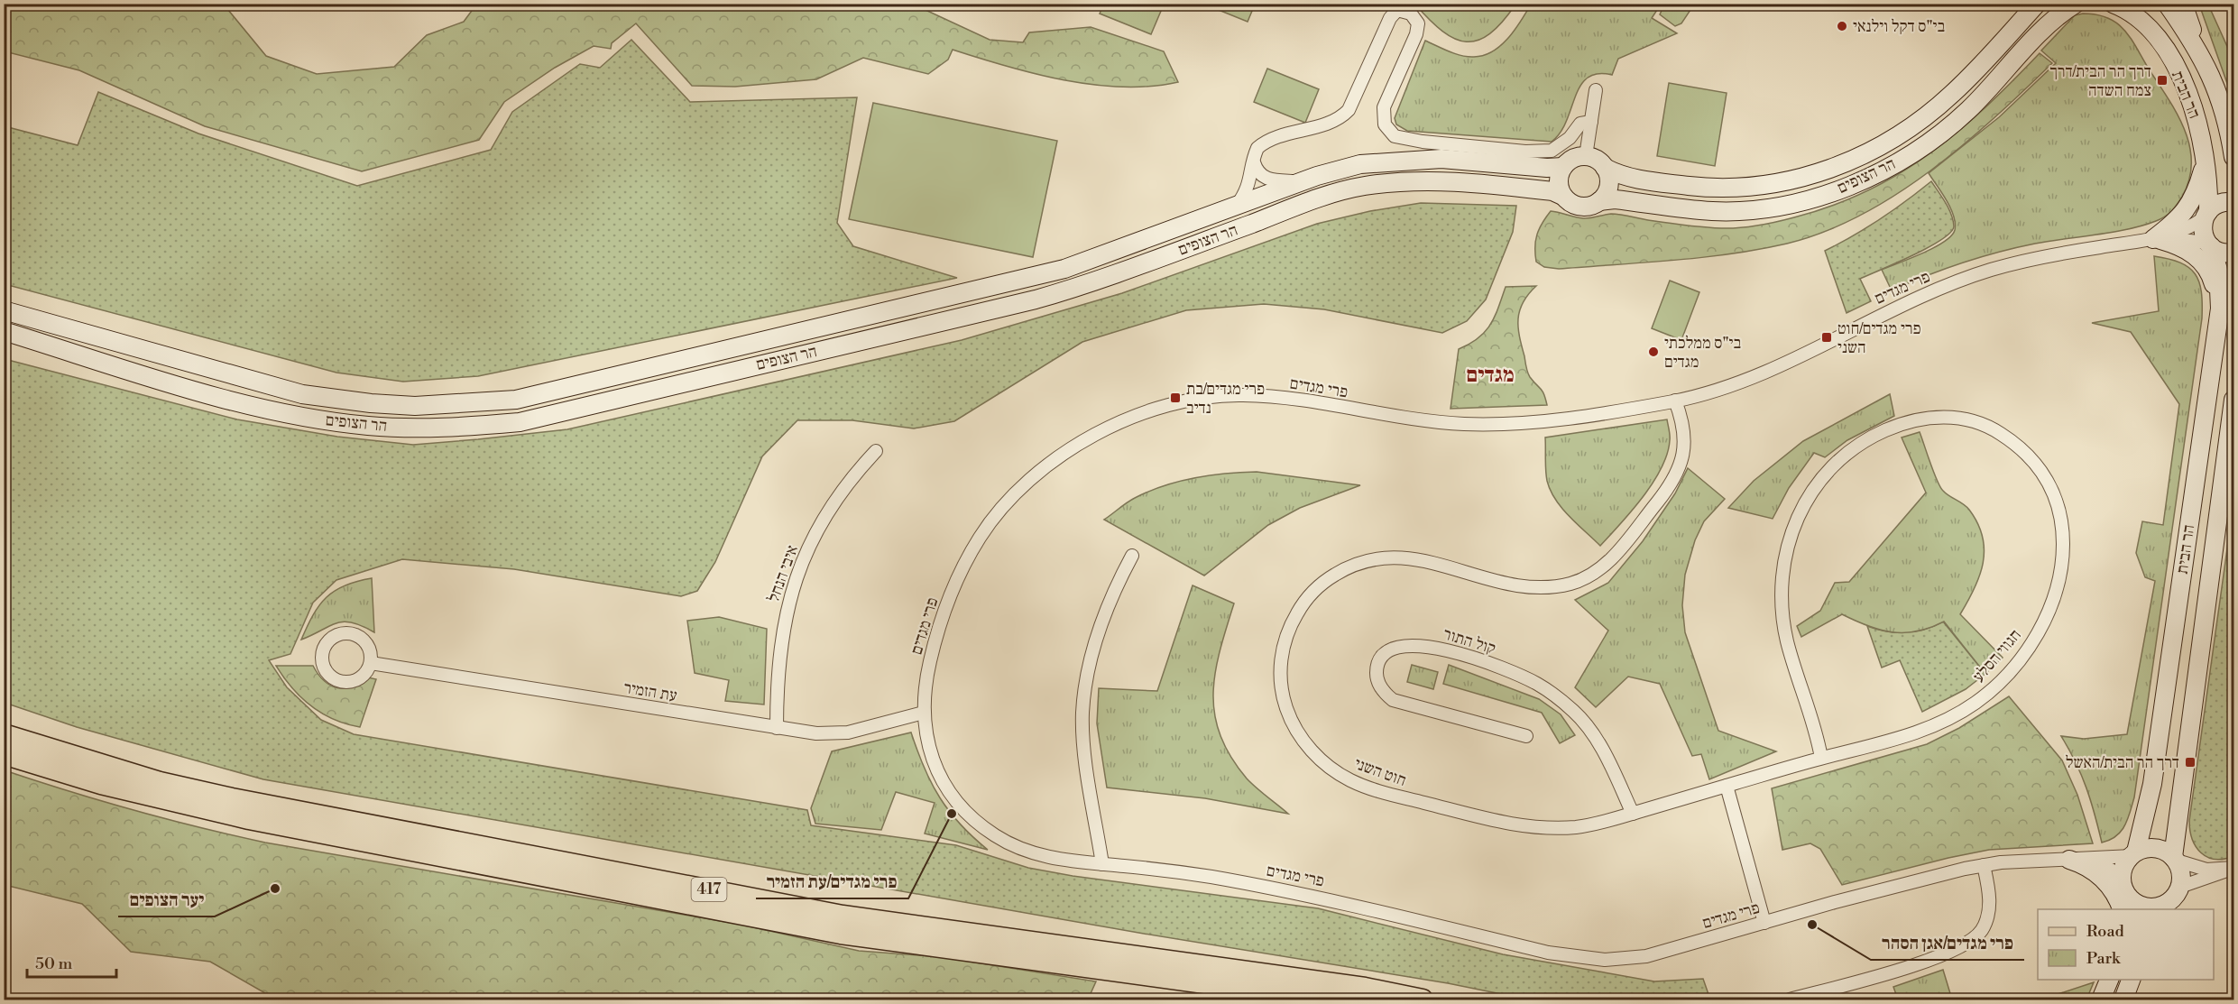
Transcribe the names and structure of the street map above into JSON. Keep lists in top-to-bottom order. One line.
{"streets":{"main road":["הר הבית","הר הצופים","417"],"street":["פרי מגדים","איבי הנחל","קול התור","חגווי הסלע","עת הזמיר","חוט השני"]},"crossings":[["הר הבית","פרי מגדים"],["פרי מגדים","עת הזמיר"],["פרי מגדים","חוט השני"],["איבי הנחל","עת הזמיר"],["קול התור","חוט השני"],["חגווי הסלע","חוט השני"]],"districts":["מגדים"],"places":{"other":["בי\"ס דקל וילנאי","בי\"ס ממלכתי מגדים","פרי מגדים/עת הזמיר","יער הצופים","פרי מגדים/אגן הסהר"],"transit":["דרך הר הבית/דרך צמח השדה","פרי מגדים/חוט השני","פרי מגדים/בת נדיב","דרך הר הבית/האשל"]},"legend":["Road","Park"],"scale_bar":"50 m"}
